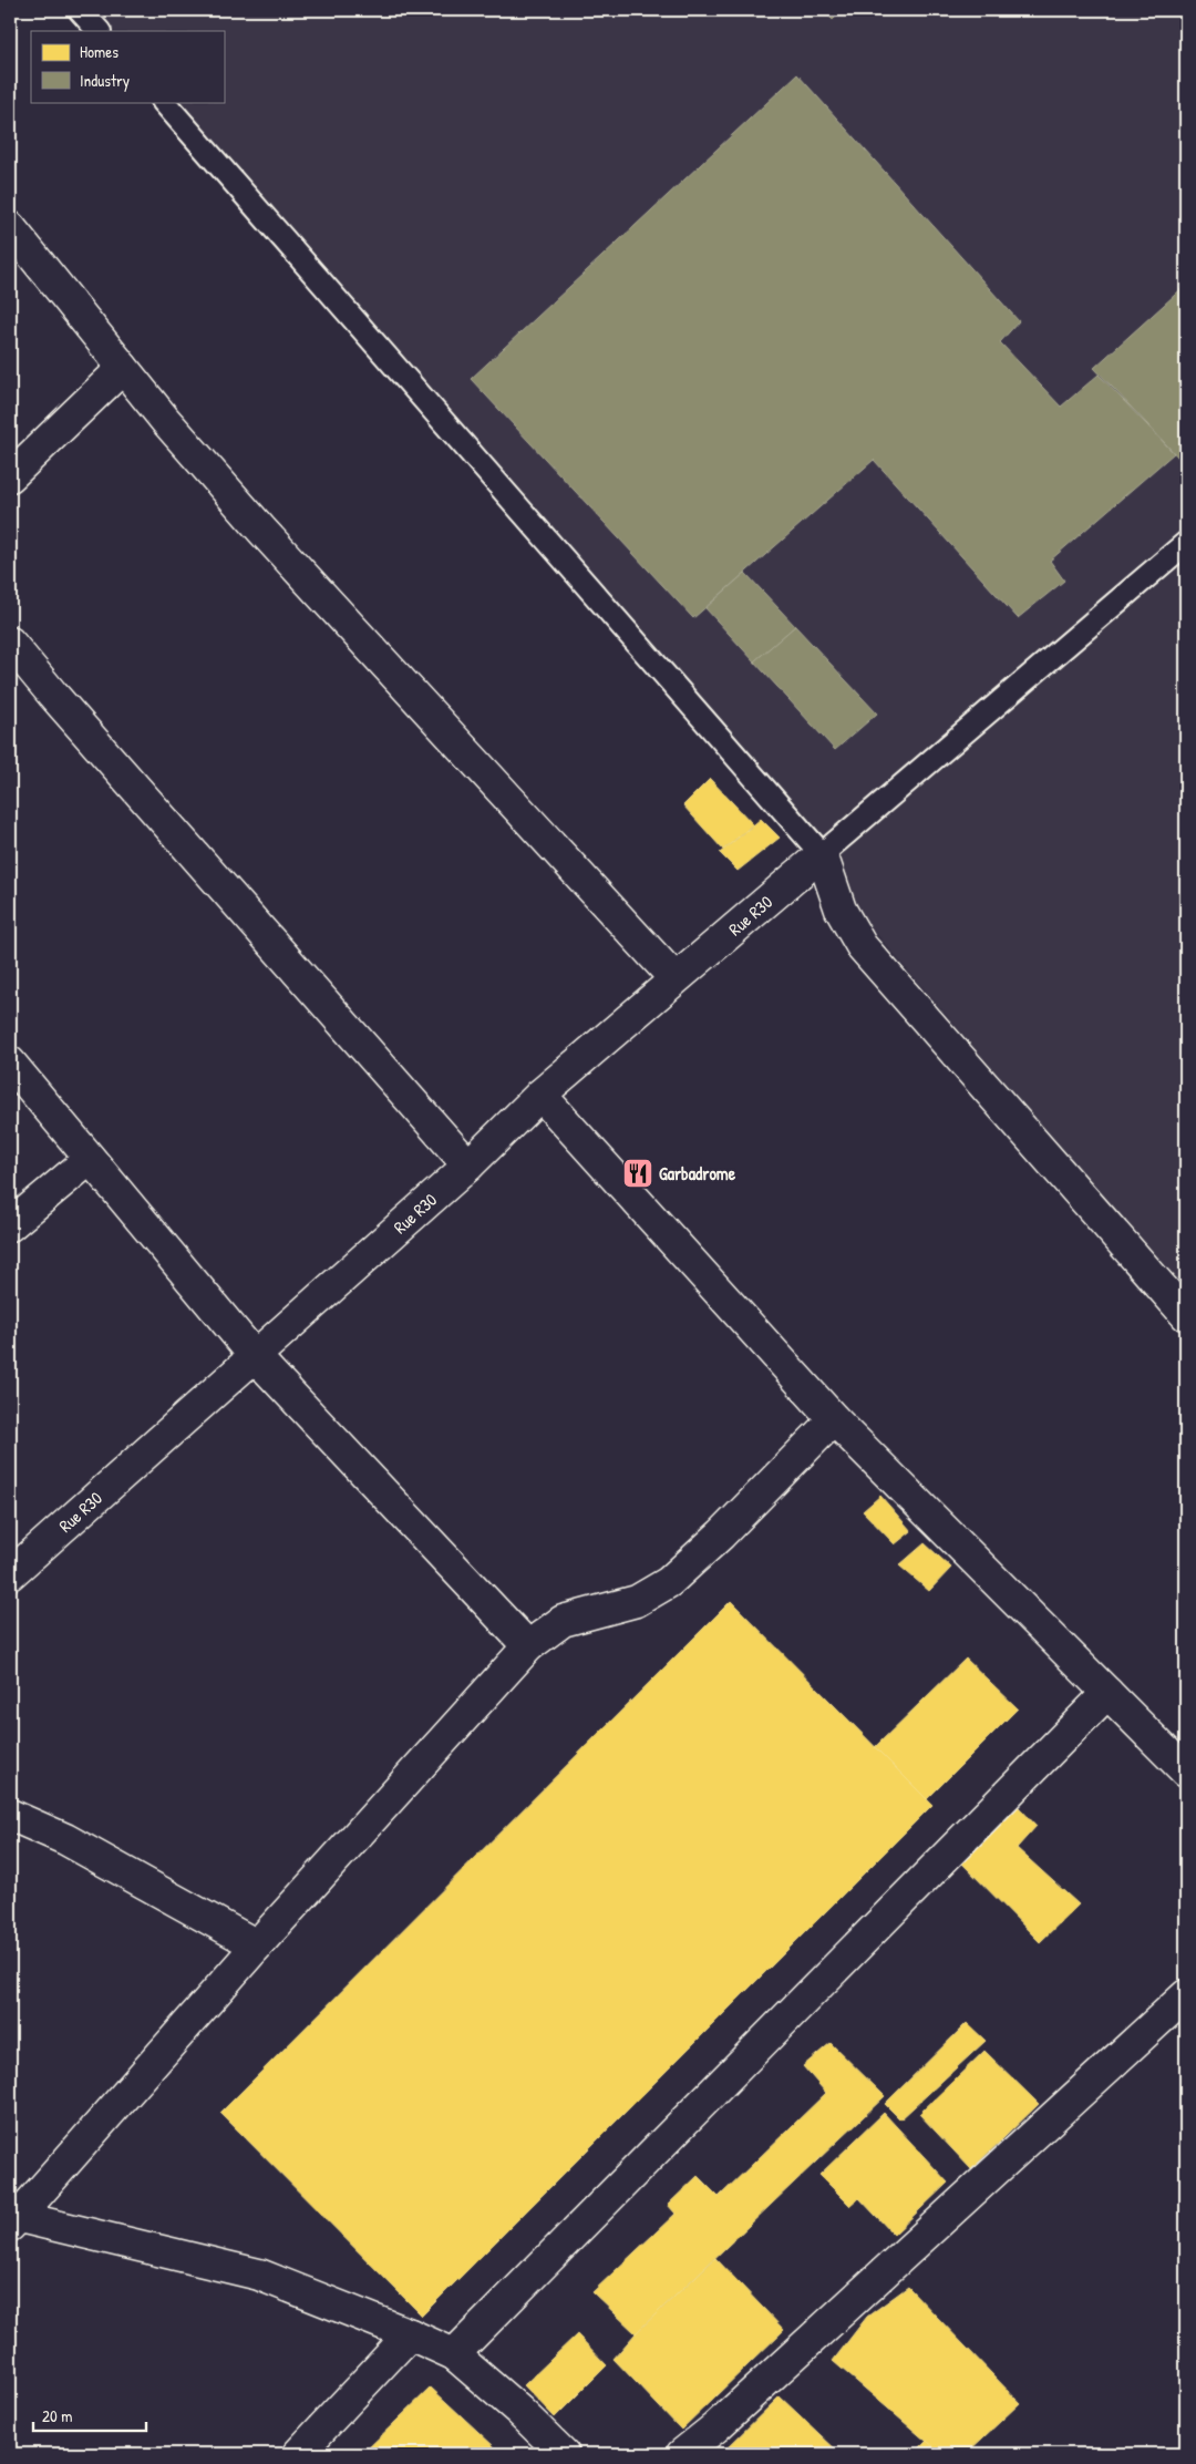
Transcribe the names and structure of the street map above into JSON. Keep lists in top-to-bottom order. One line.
{"streets":{"street":["Rue R30"]},"places":{"restaurant":["Garbadrome"]},"legend":["Homes","Industry"],"scale_bar":"20 m"}
